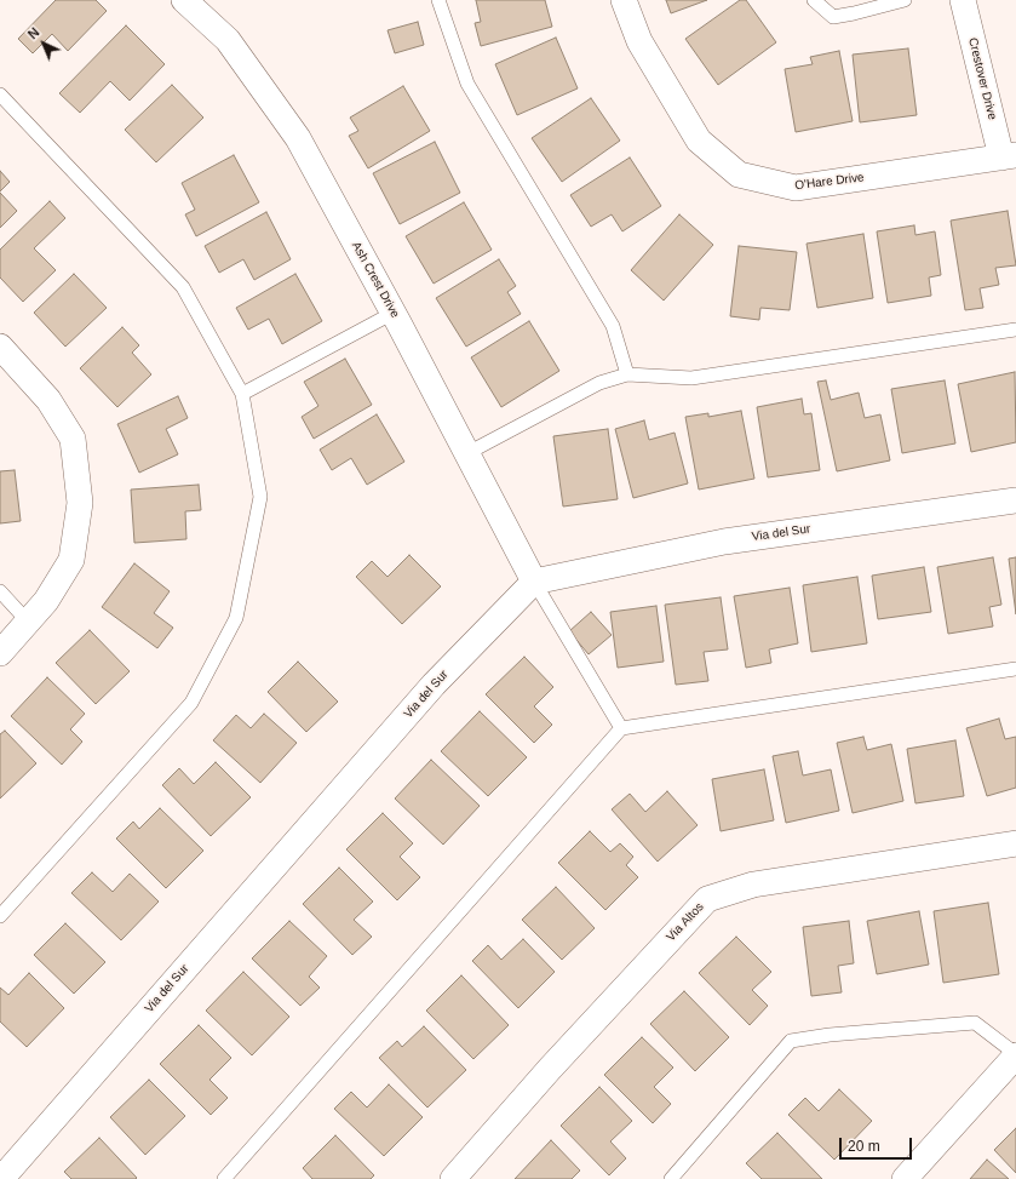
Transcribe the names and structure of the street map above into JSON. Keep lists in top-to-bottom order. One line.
{"streets":{"street":["Crestover Drive","O'Hare Drive","Ash Crest Drive","Via del Sur","Via Altos"]},"crossings":[["Crestover Drive","O'Hare Drive"],["Ash Crest Drive","Via del Sur"]],"scale_bar":"20 m","north":"top left"}
